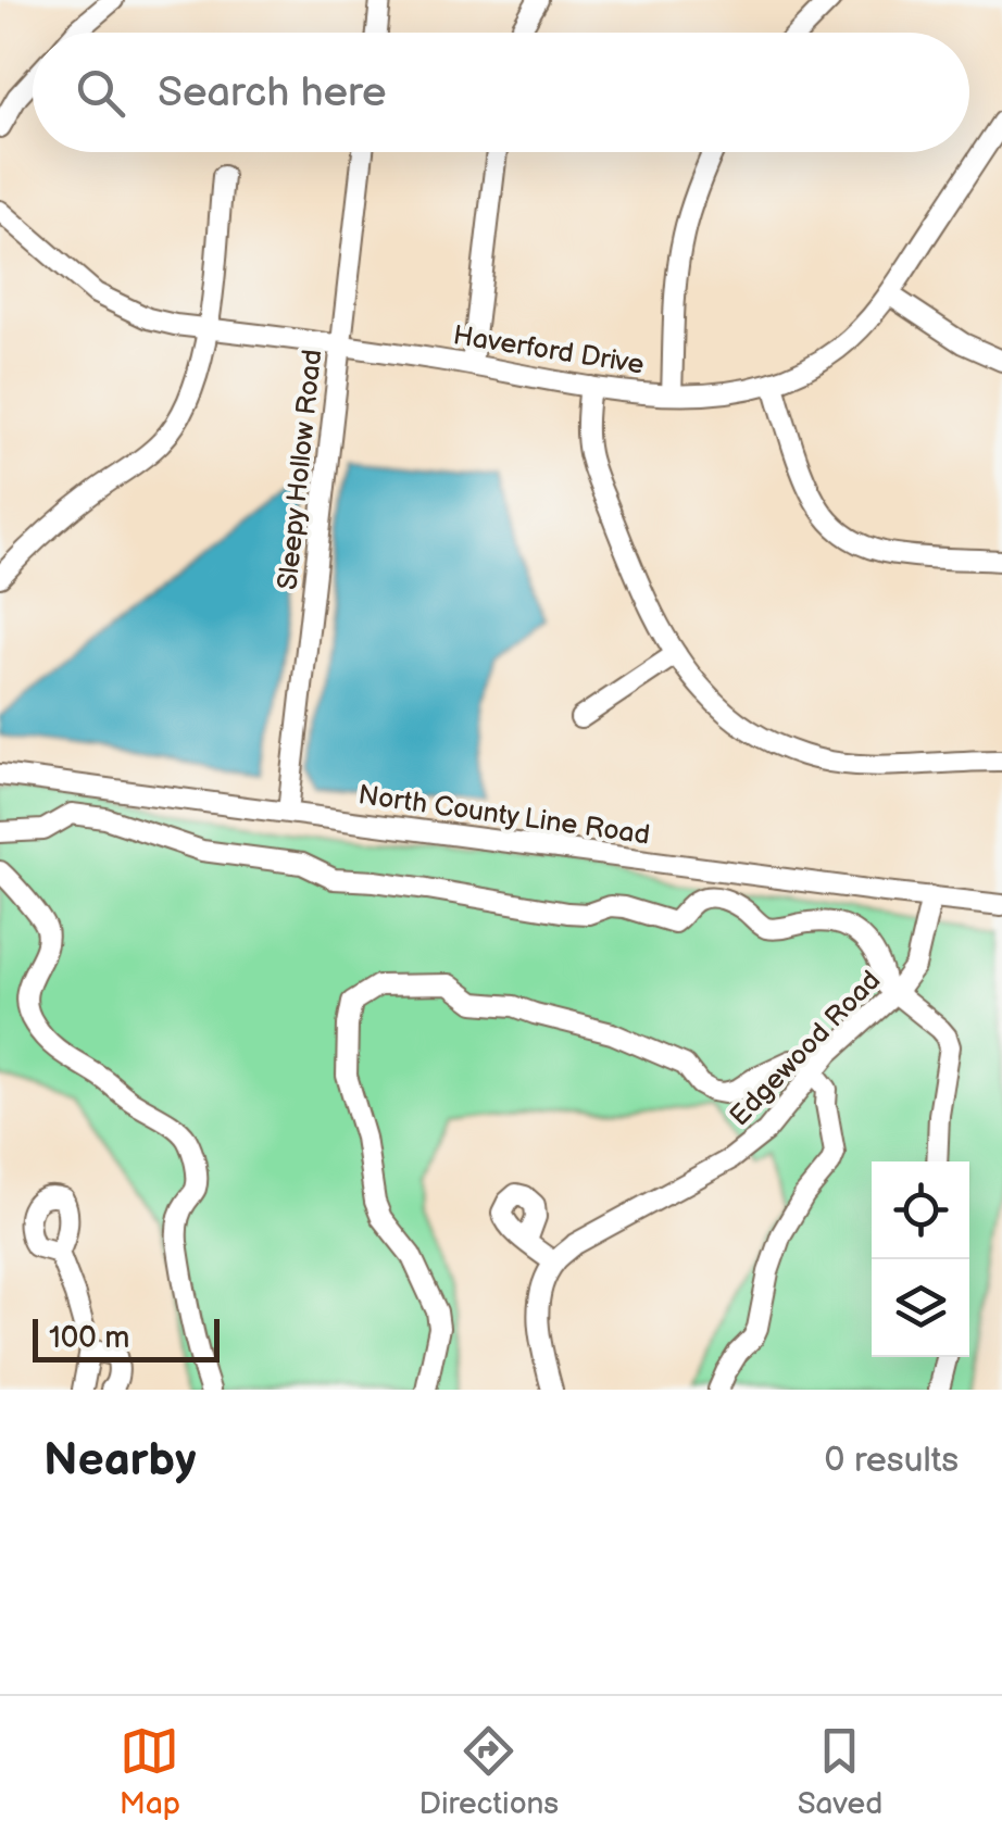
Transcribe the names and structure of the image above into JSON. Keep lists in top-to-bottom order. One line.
{"streets":{"street":["Haverford Drive","Sleepy Hollow Road","North County Line Road","Edgewood Road"]},"crossings":[["Haverford Drive","Sleepy Hollow Road"],["Sleepy Hollow Road","North County Line Road"],["North County Line Road","Edgewood Road"]],"scale_bar":"100 m","page":{"search":"Search here","scale":"100 m","heading":["Nearby","0 results"],"nav":["Map","Directions","Saved"]}}
